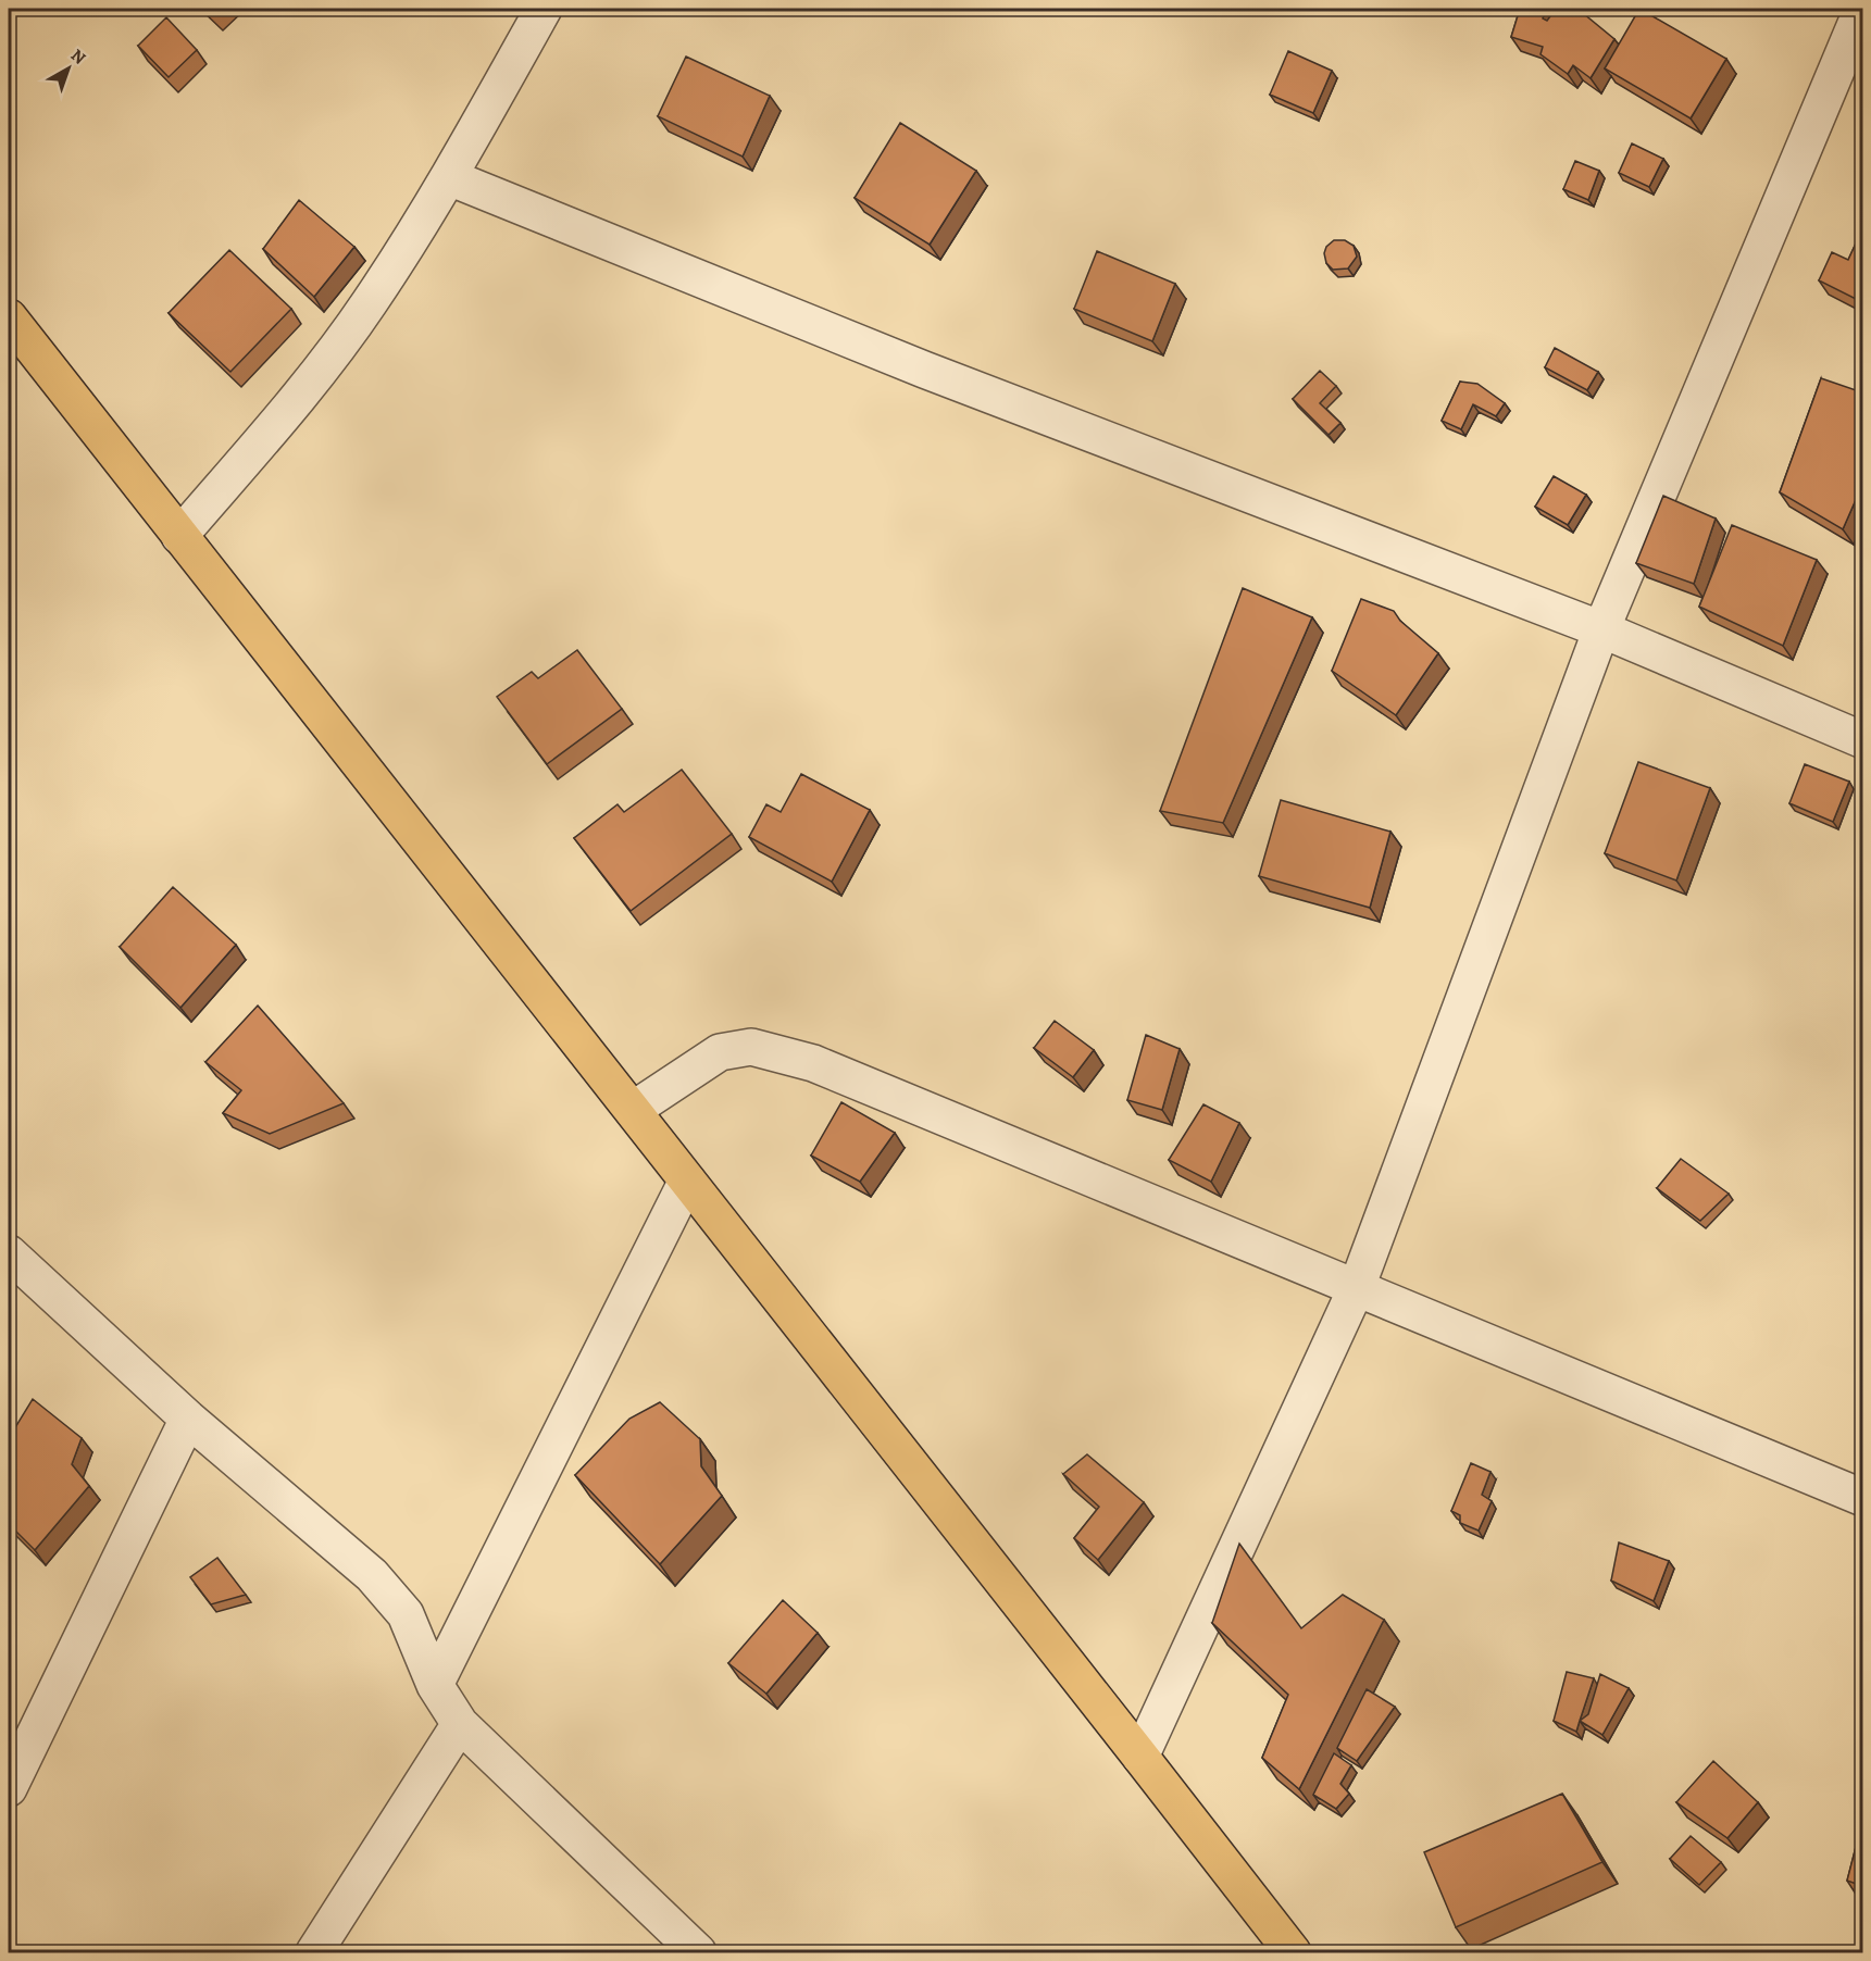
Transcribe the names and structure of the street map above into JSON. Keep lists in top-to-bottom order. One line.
{"north":"top right"}
